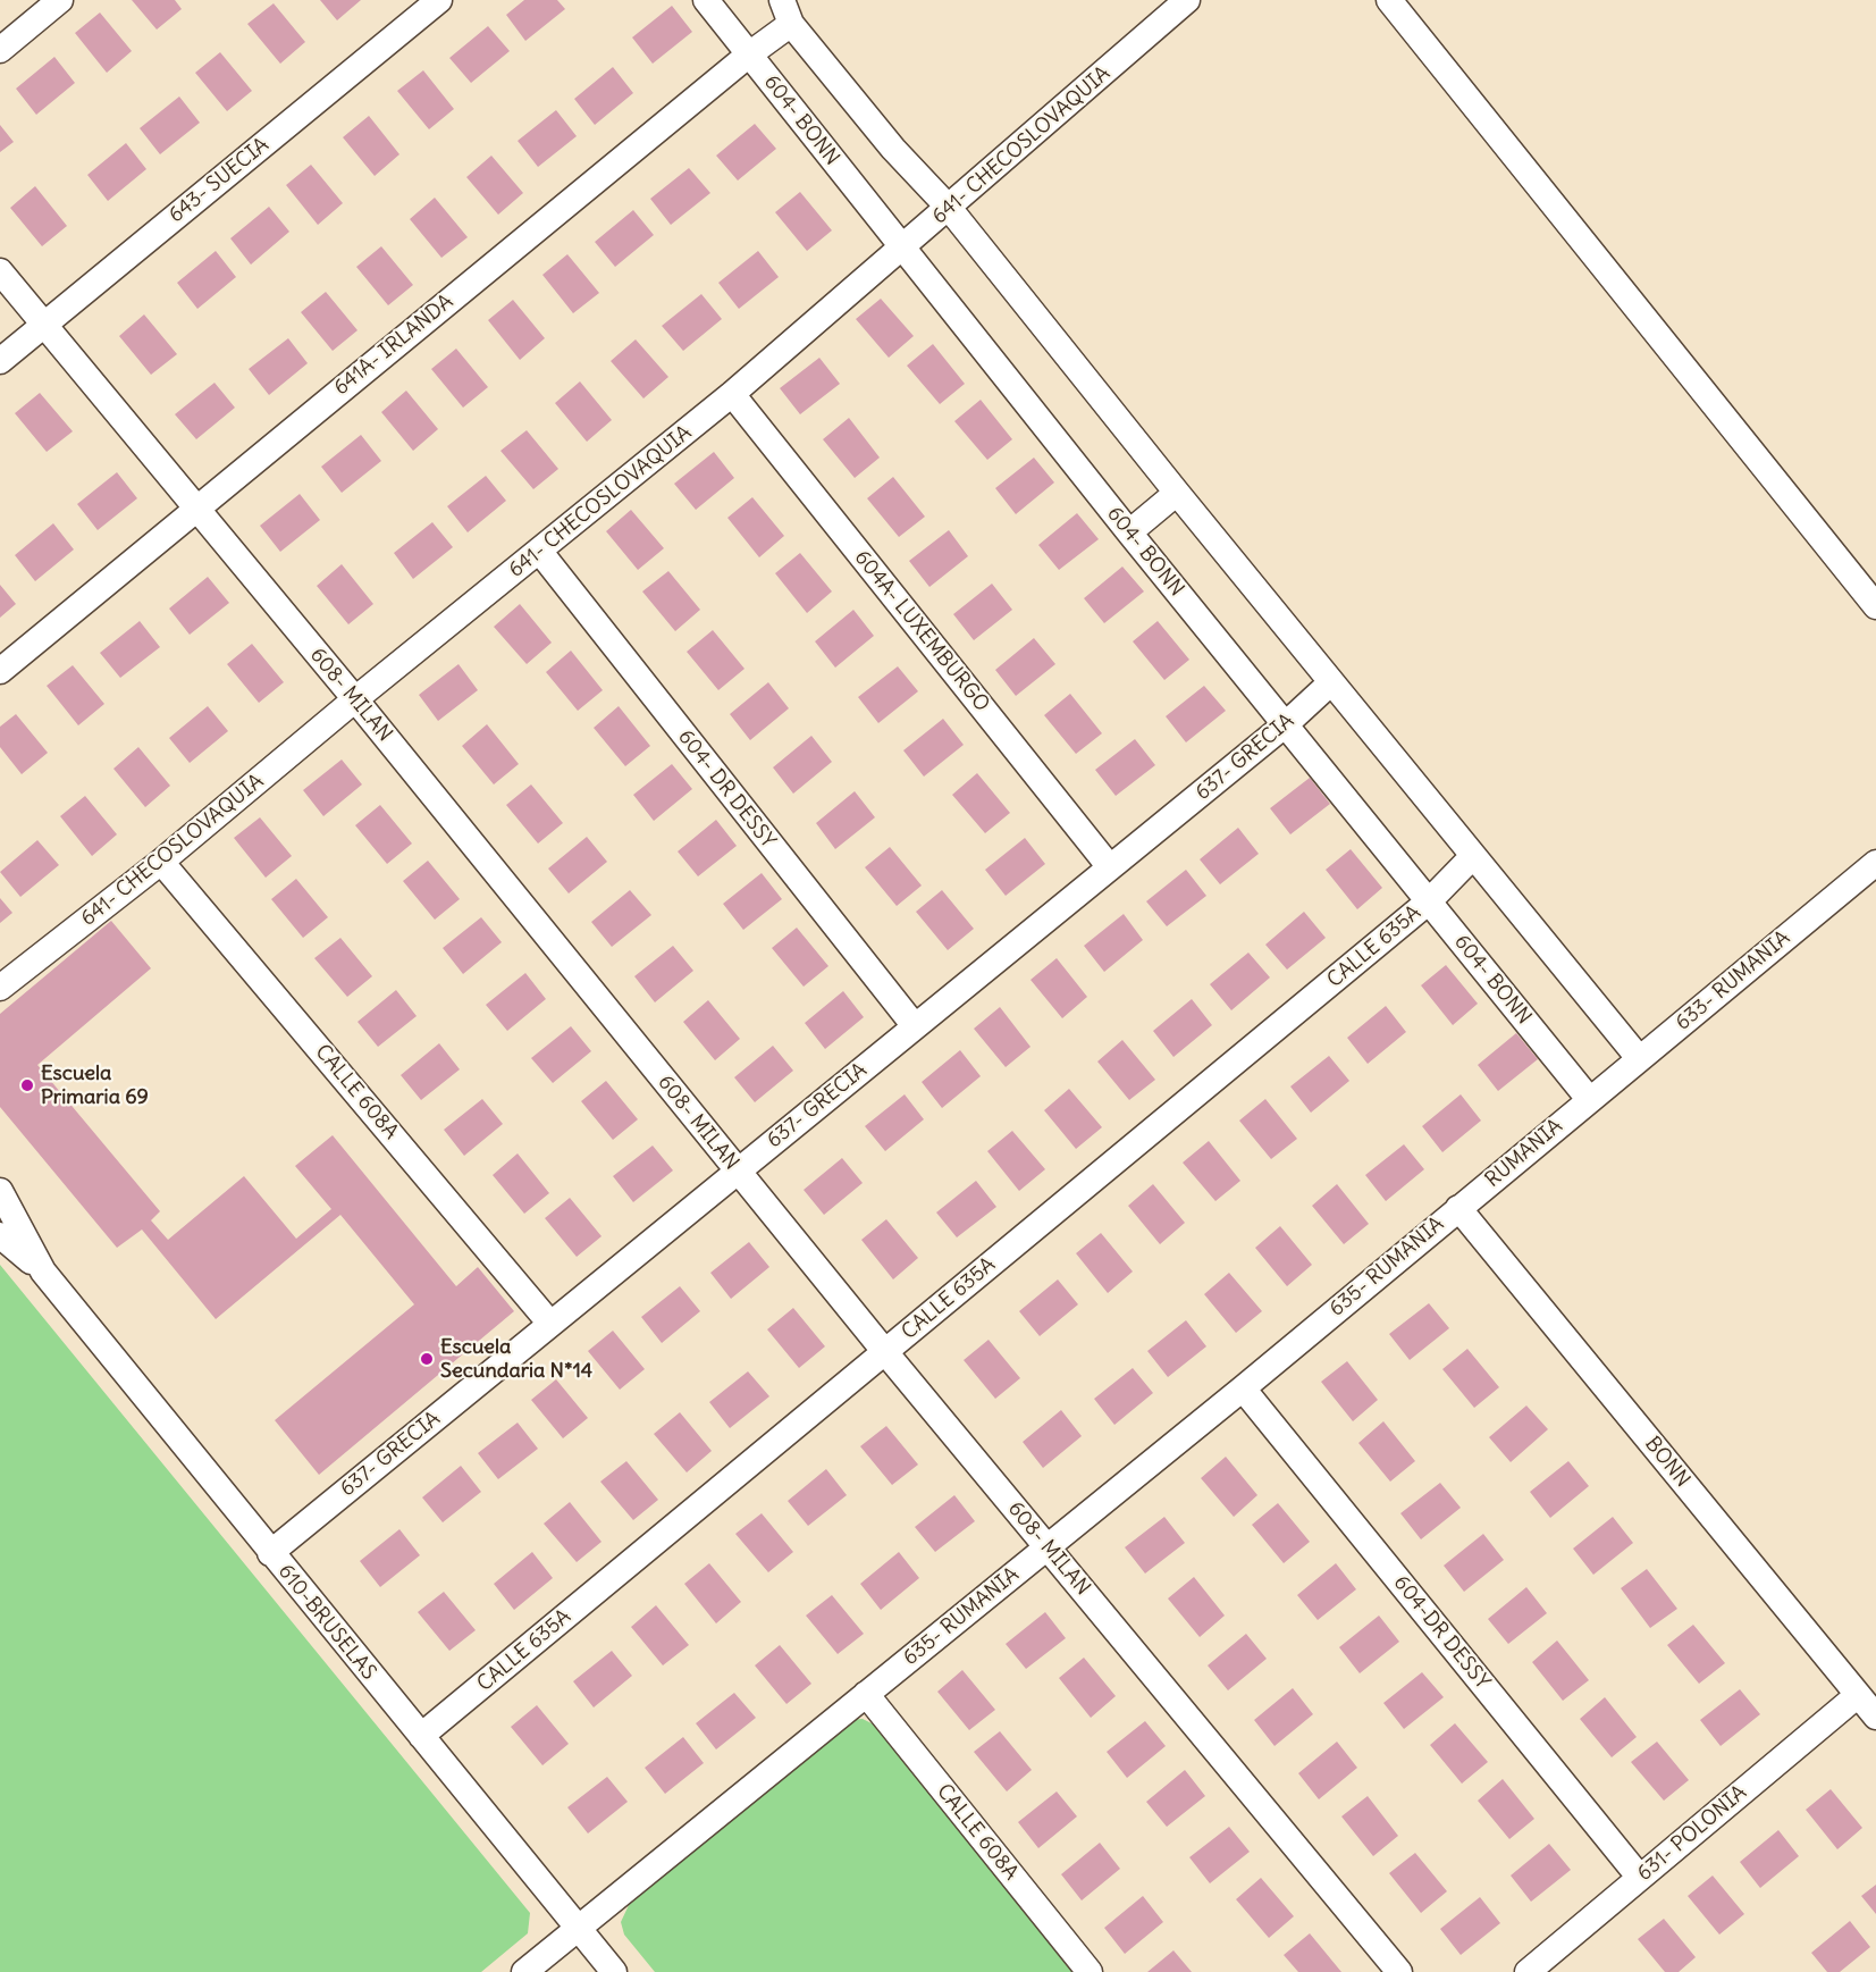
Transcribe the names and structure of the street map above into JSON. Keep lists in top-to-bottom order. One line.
{"streets":{"street":["604- BONN","641- CHECOSLOVAQUIA","643- SUECIA","641A- IRLANDA","604A- LUXEMBURGO","608- MILAN","637- GRECIA","604- DR DESSY","CALLE 635A","633- RUMANIA","CALLE 608A","RUMANIA","635- RUMANIA","BONN","610-BRUSELAS","604-DR DESSY","631- POLONIA"]},"crossings":[["604- BONN","641- CHECOSLOVAQUIA"],["604- BONN","641A- IRLANDA"],["604- BONN","637- GRECIA"],["604- BONN","CALLE 635A"],["604- BONN","633- RUMANIA"],["604- BONN","RUMANIA"],["641- CHECOSLOVAQUIA","604A- LUXEMBURGO"],["641- CHECOSLOVAQUIA","608- MILAN"],["641- CHECOSLOVAQUIA","604- DR DESSY"],["641- CHECOSLOVAQUIA","CALLE 608A"],["643- SUECIA","608- MILAN"],["641A- IRLANDA","608- MILAN"],["604A- LUXEMBURGO","637- GRECIA"],["608- MILAN","637- GRECIA"],["608- MILAN","CALLE 635A"],["608- MILAN","635- RUMANIA"],["637- GRECIA","604- DR DESSY"],["637- GRECIA","CALLE 608A"],["637- GRECIA","610-BRUSELAS"],["CALLE 635A","610-BRUSELAS"],["633- RUMANIA","RUMANIA"],["CALLE 608A","635- RUMANIA"],["RUMANIA","635- RUMANIA"],["RUMANIA","BONN"],["635- RUMANIA","BONN"],["635- RUMANIA","610-BRUSELAS"],["635- RUMANIA","604-DR DESSY"],["BONN","631- POLONIA"],["604-DR DESSY","631- POLONIA"]],"places":["Escuela Primaria 69","Escuela Secundaria N*14"]}
